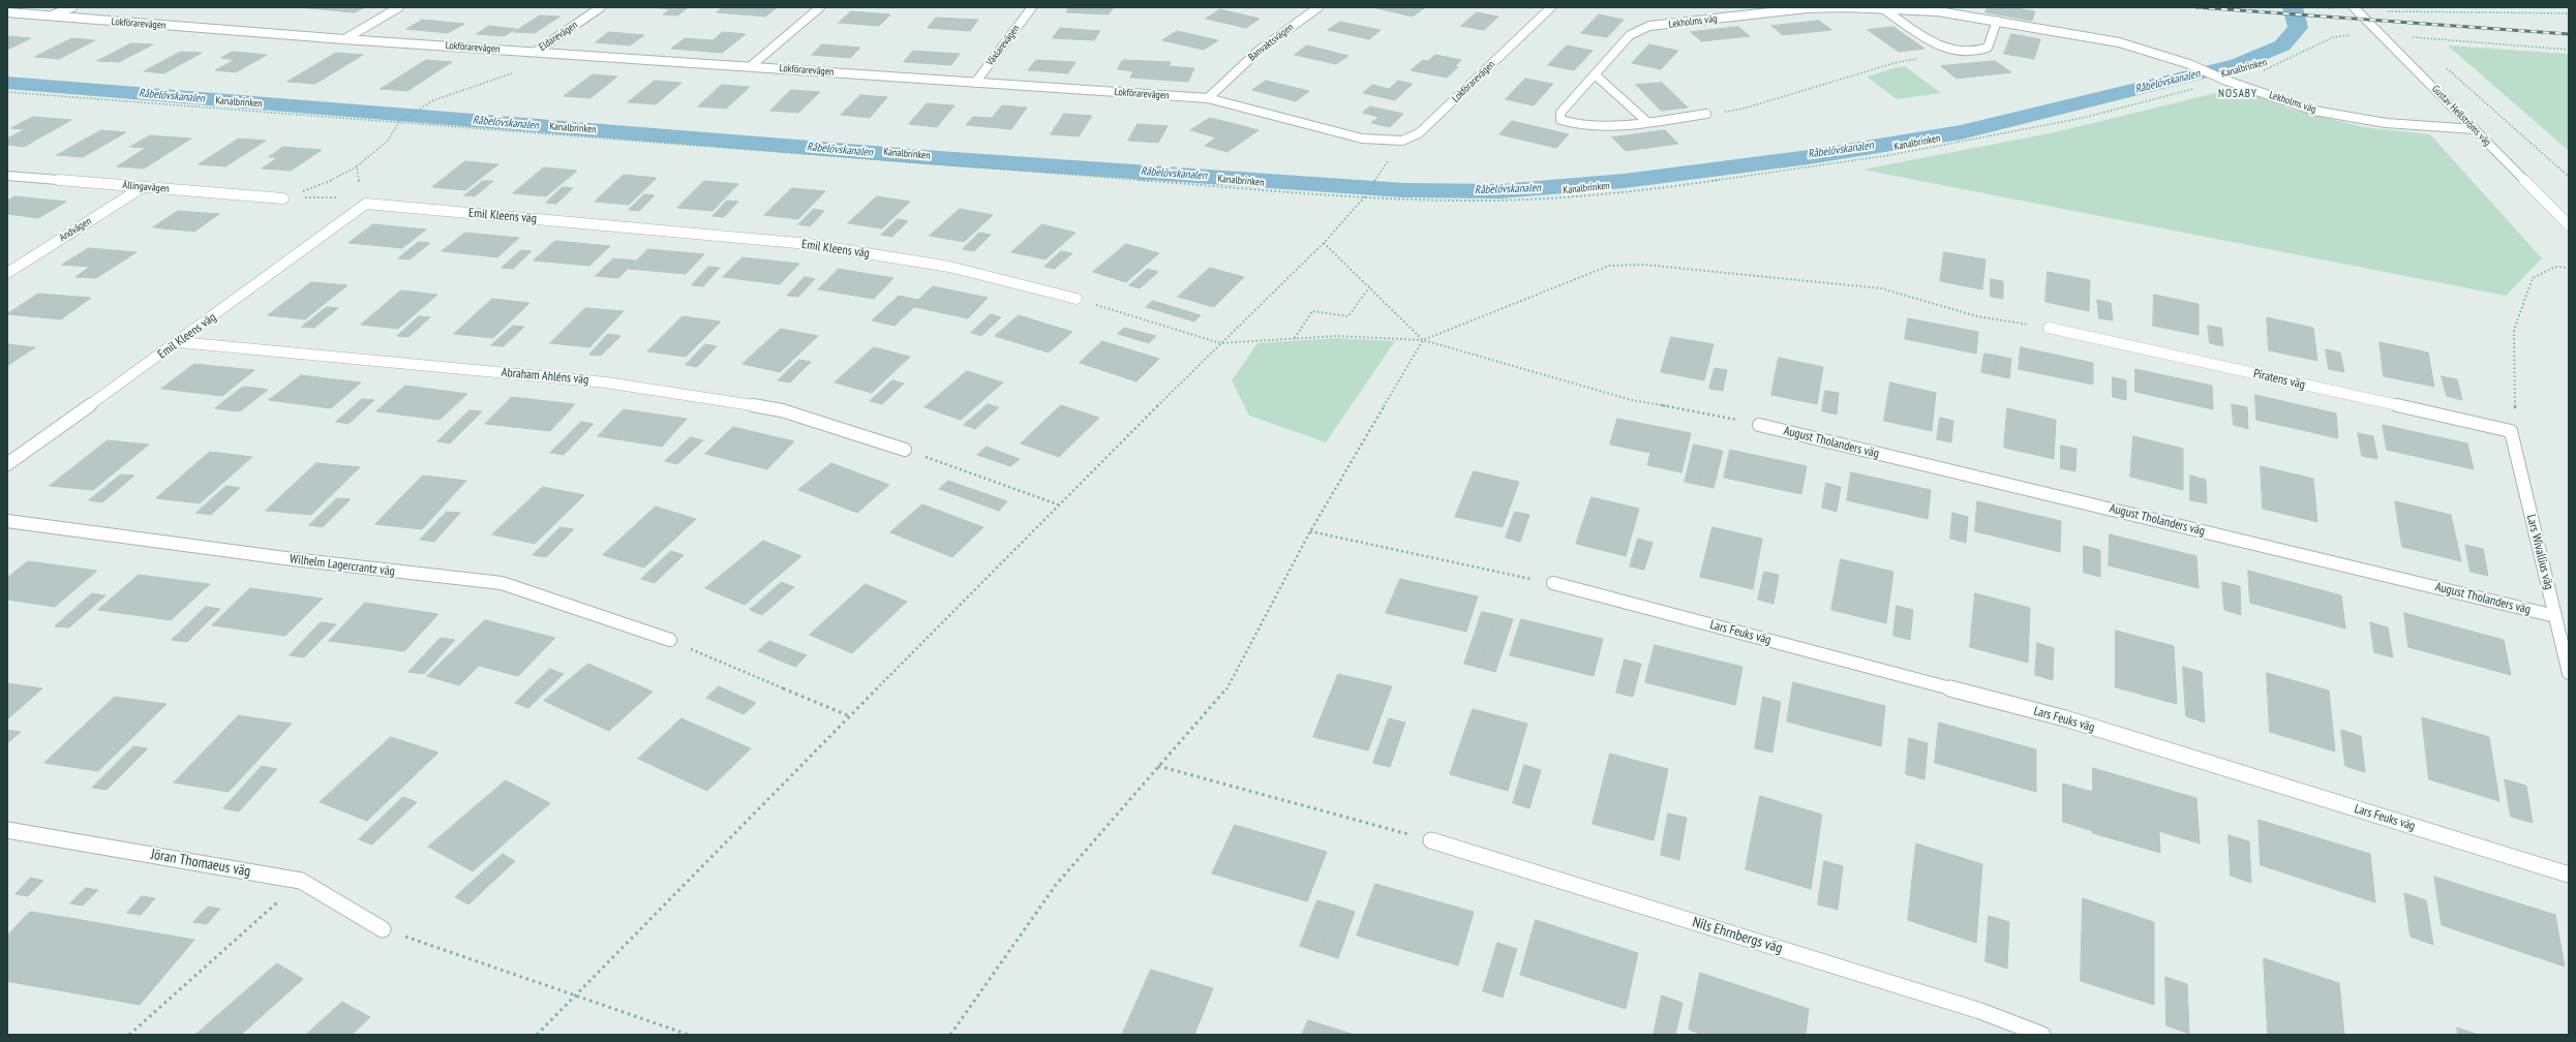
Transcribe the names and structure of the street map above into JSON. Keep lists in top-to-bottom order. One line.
{"streets":{"street":["Lekholms väg","Lokförarevägen","Eldarevägen","Banvaktsvägen","Växlarevägen","Gustav Hellströms väg","Ällingavägen","Emil Kleens väg","Andvägen","Abraham Ahléns väg","Piratens väg","August Tholanders väg","Lars Wivallius väg","Wilhelm Lagercrantz väg","Lars Feuks väg","Jöran Thomaeus väg","Nils Ehrnbergs väg"],"path":["Kanalbrinken"]},"crossings":[["Lekholms väg","Kanalbrinken"],["Lekholms väg","Gustav Hellströms väg"],["Lokförarevägen","Eldarevägen"],["Lokförarevägen","Banvaktsvägen"],["Lokförarevägen","Växlarevägen"],["Kanalbrinken","Gustav Hellströms väg"],["Ällingavägen","Andvägen"],["Emil Kleens väg","Abraham Ahléns väg"],["Piratens väg","Lars Wivallius väg"],["August Tholanders väg","Lars Wivallius väg"]],"districts":["NOSABY"],"water":["Råbelövskanalen"]}
